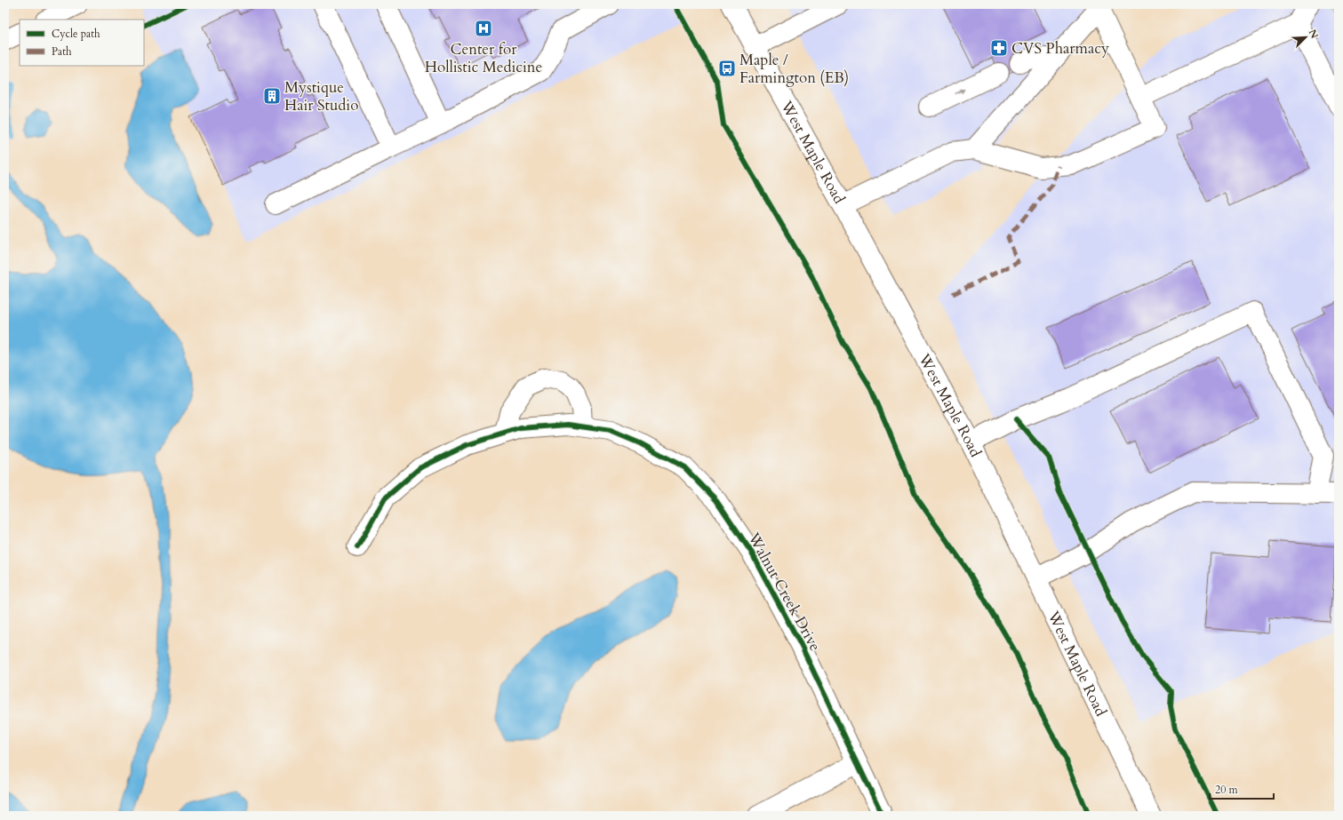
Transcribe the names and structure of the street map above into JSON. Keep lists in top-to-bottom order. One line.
{"streets":{"street":["West Maple Road","Walnut Creek Drive"]},"places":{"hospital":["Center for Hollistic Medicine"],"pharmacy":["CVS Pharmacy"],"bus stop":["Maple / Farmington (EB)"],"building":["Mystique Hair Studio"]},"legend":["Cycle path","Path"],"scale_bar":"20 m","north":"top right"}
